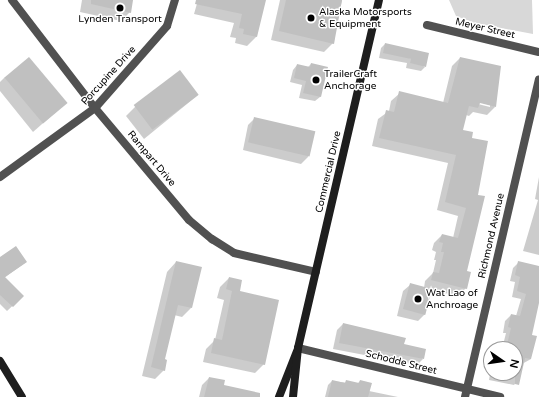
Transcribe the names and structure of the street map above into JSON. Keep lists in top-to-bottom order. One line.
{"streets":{"main road":["Commercial Drive"],"street":["Meyer Street","Porcupine Drive","Rampart Drive","Richmond Avenue","Schodde Street"]},"crossings":[["Porcupine Drive","Rampart Drive"],["Rampart Drive","Commercial Drive"],["Commercial Drive","Schodde Street"],["Richmond Avenue","Schodde Street"]],"places":["Lynden Transport","Alaska Motorsports & Equipment","TrailerCraft Anchorage","Wat Lao of Anchroage"],"north":"right"}
